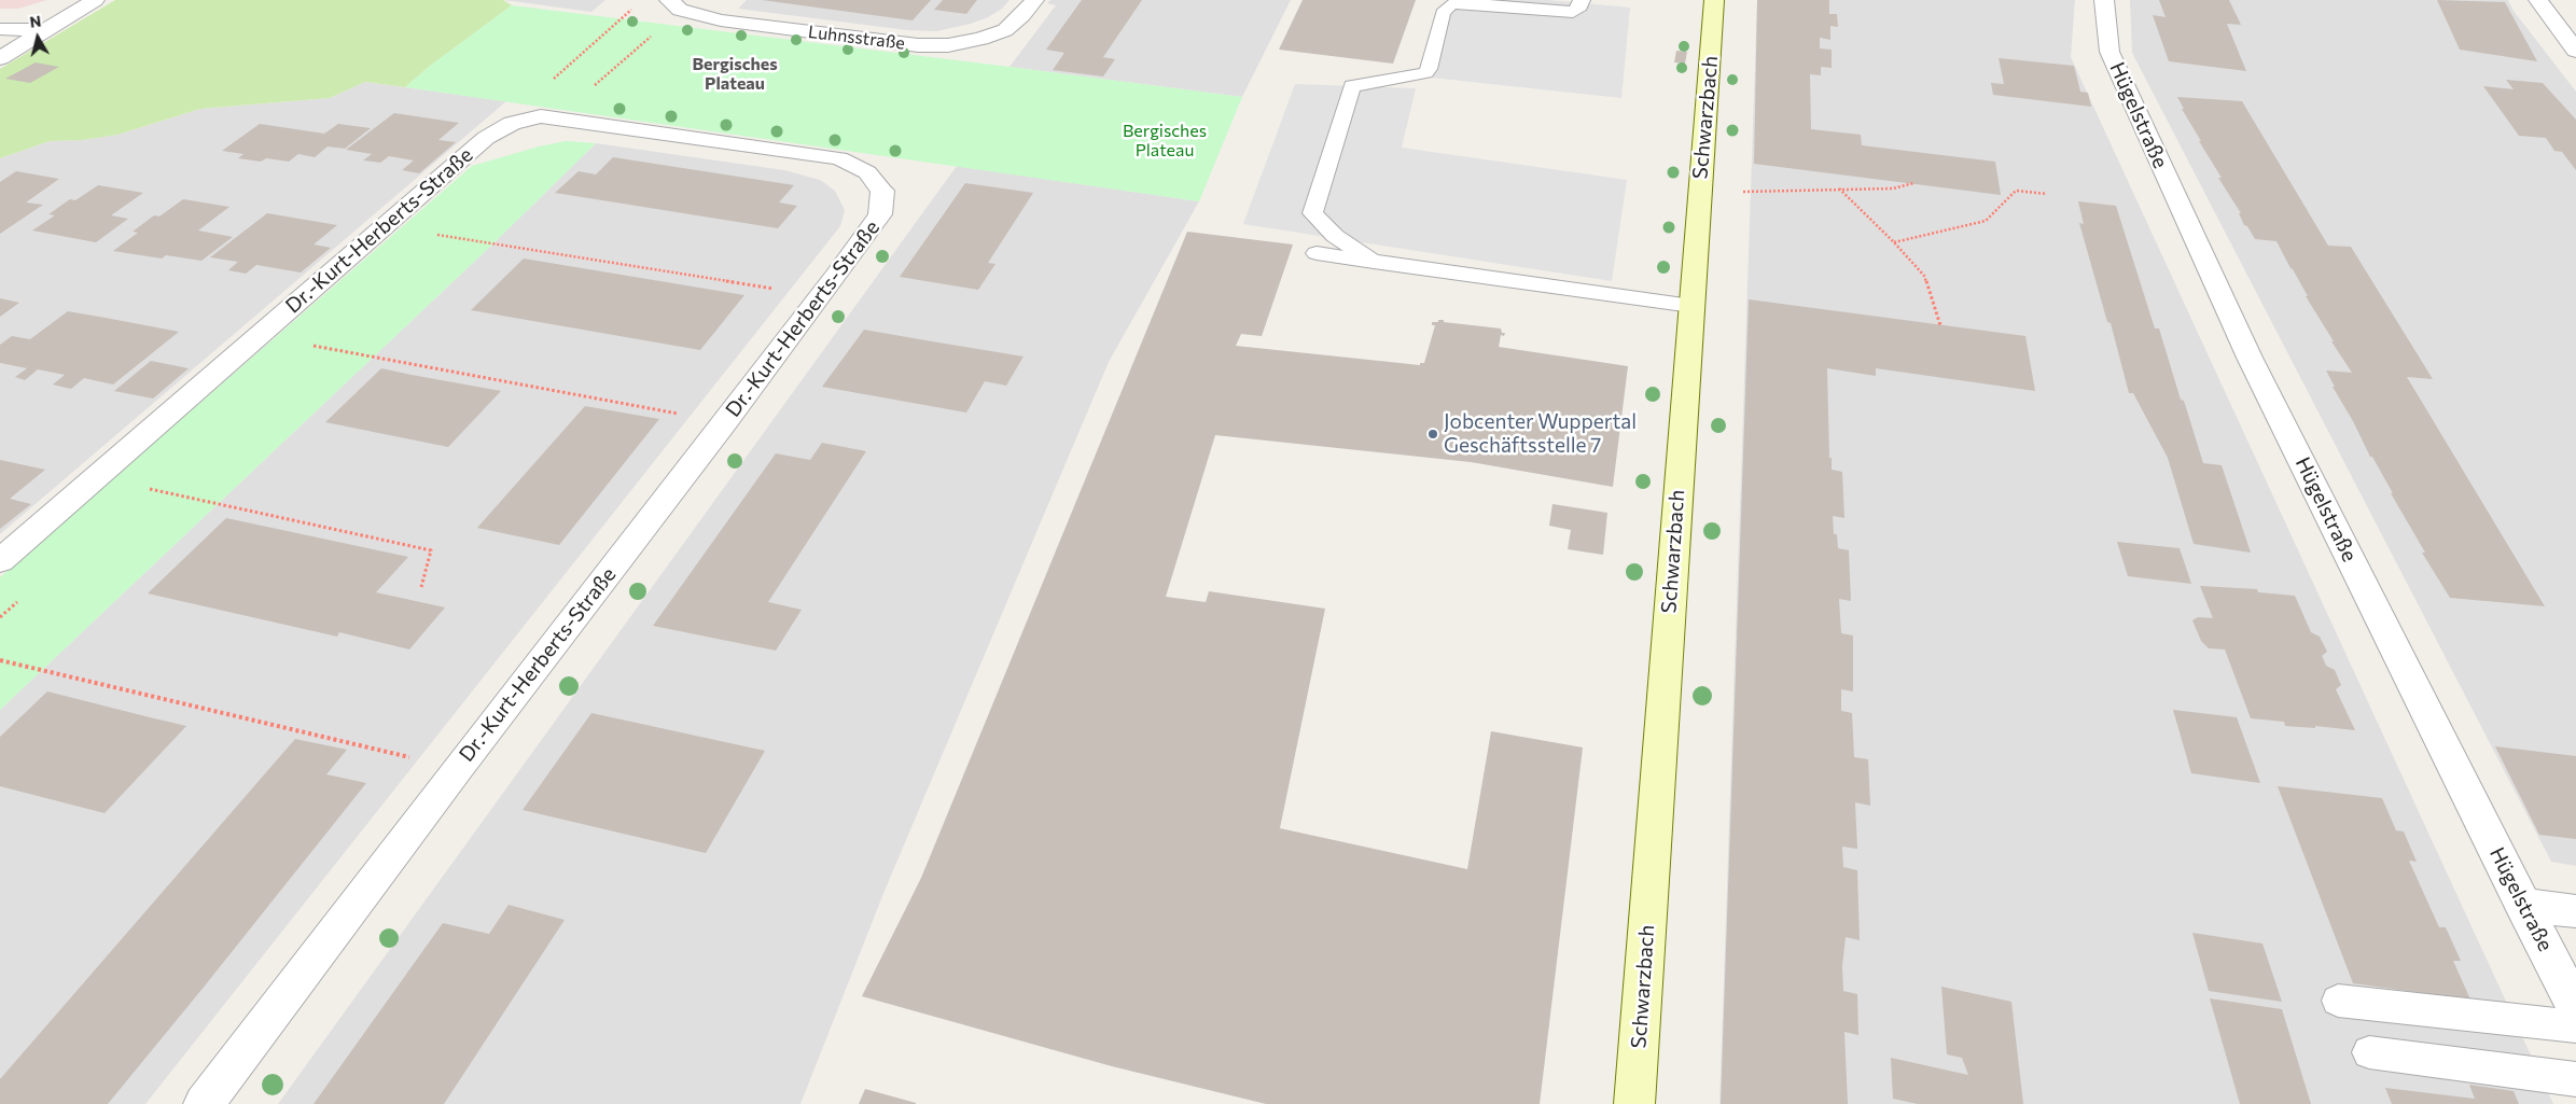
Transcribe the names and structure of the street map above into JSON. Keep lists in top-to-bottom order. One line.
{"streets":{"street":["Luhnsstraße","Hügelstraße","Schwarzbach","Dr.-Kurt-Herberts-Straße"]},"districts":["Bergisches Plateau"],"parks":["Bergisches Plateau"],"places":["Jobcenter Wuppertal Geschäftsstelle 7"],"north":"top"}
